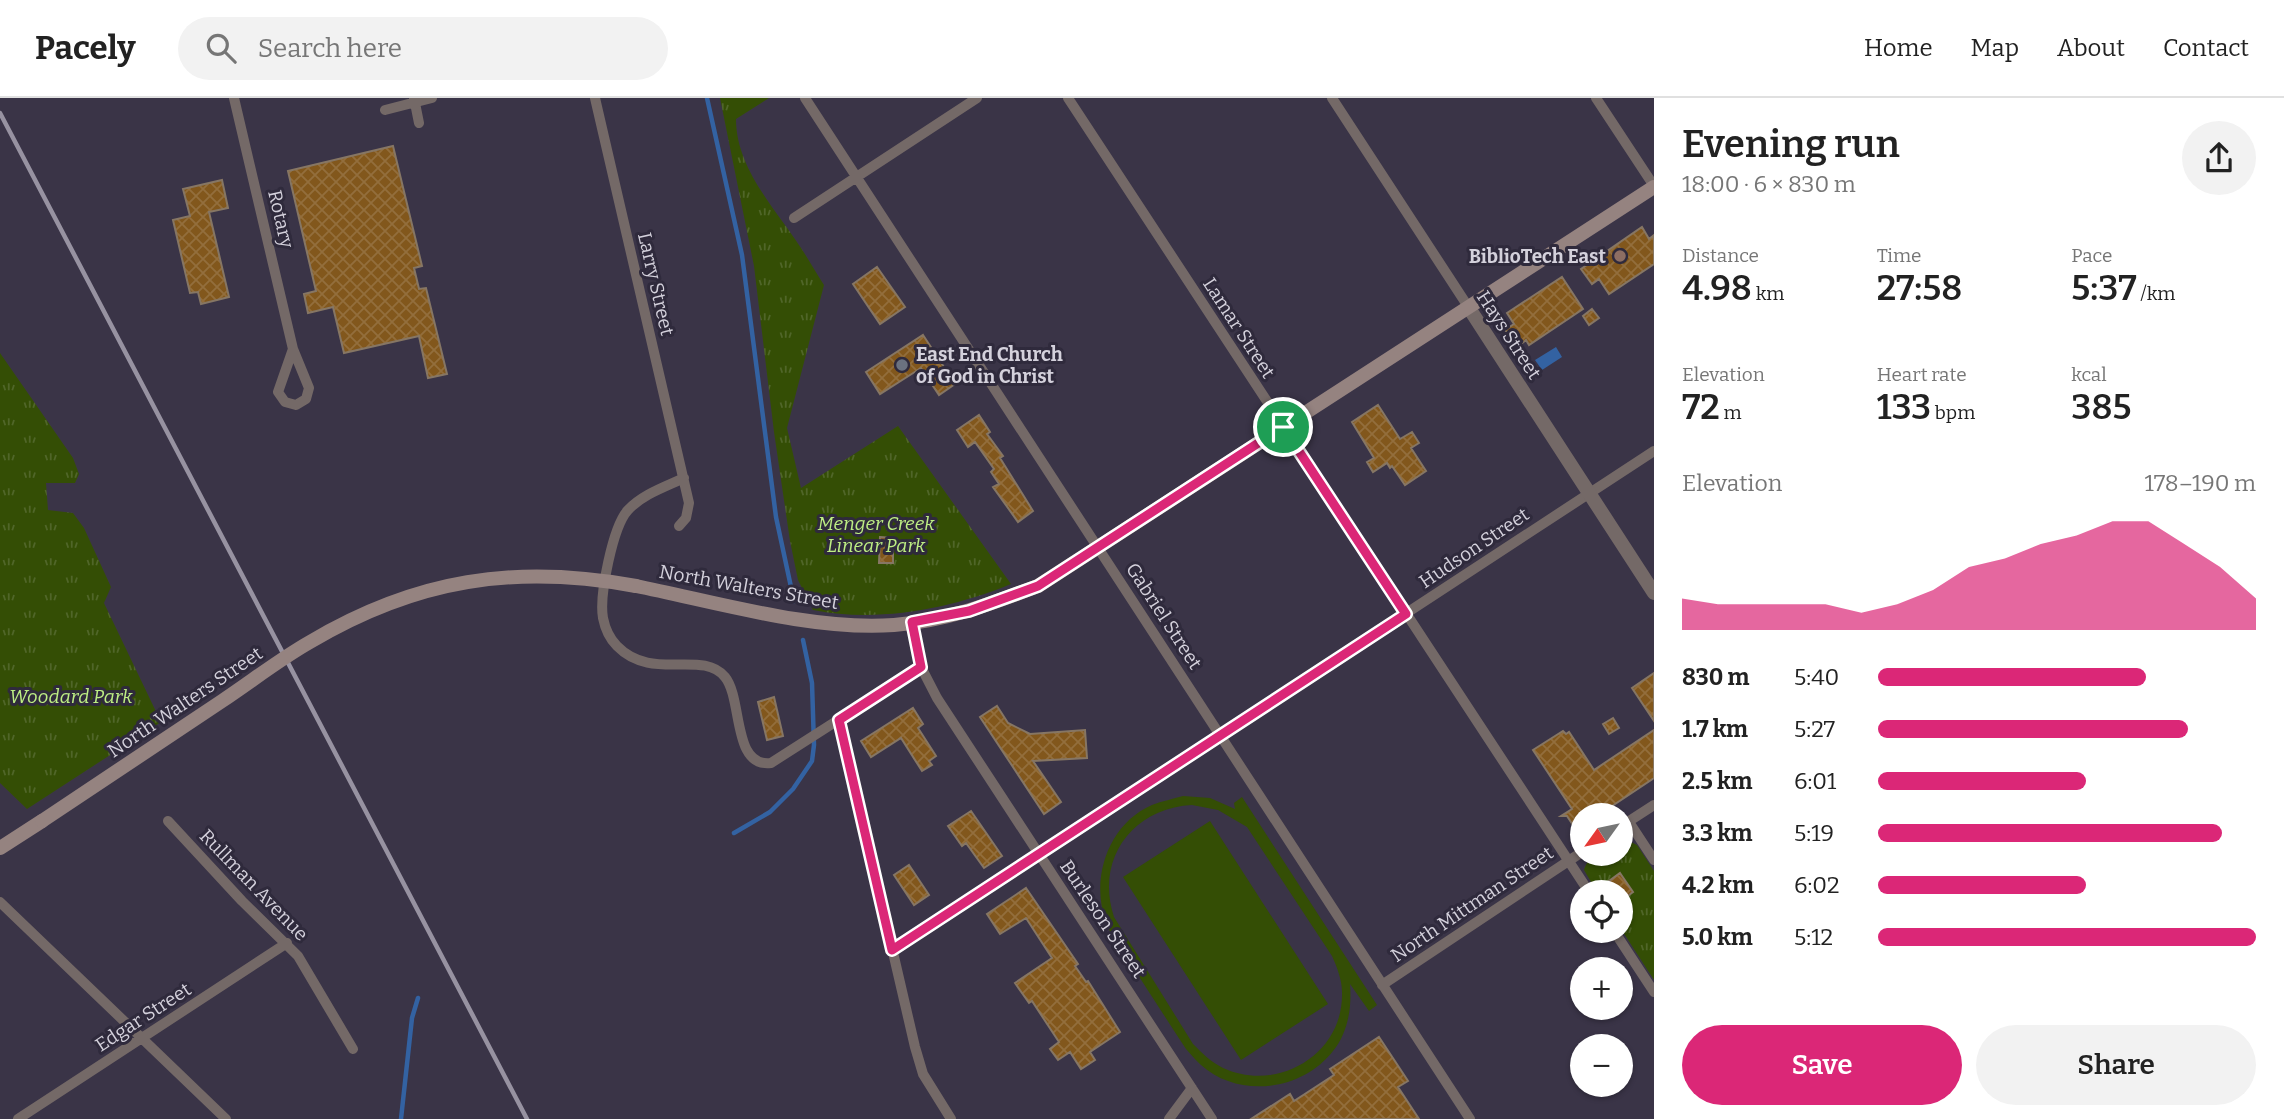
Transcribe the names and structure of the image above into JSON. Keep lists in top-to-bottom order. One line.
{"streets":{"main road":["North Walters Street"],"street":["Rotary","Larry Street","Lamar Street","Hays Street","Hudson Street","Gabriel Street","Rullman Avenue","North Mittman Street","Burleson Street","Edgar Street"]},"crossings":[["Lamar Street","Hudson Street"],["Lamar Street","North Walters Street"],["Lamar Street","North Mittman Street"],["Hays Street","Hudson Street"],["Hays Street","North Walters Street"],["Hudson Street","Gabriel Street"],["Hudson Street","Burleson Street"],["North Walters Street","Gabriel Street"],["North Walters Street","Burleson Street"],["Gabriel Street","North Mittman Street"],["Rullman Avenue","Edgar Street"]],"parks":["Menger Creek Linear Park","Woodard Park"],"places":["BiblioTech East","East End Church of God in Christ"],"north":"bottom left","page":{"header":"Pacely","search":"Search here","nav":["Home","Map","About","Contact"],"heading":["Evening run","18:00 · 6 × 830 m"],"stats":[["Distance","4.98 km"],["Time","27:58"],["Pace","5:37 /km"],["Elevation","72 m"],["Heart rate","133 bpm"],["kcal","385"]],"chart":["Elevation","178–190 m"],"list":[{"name":"830 m","note":"5:40"},{"name":"1.7 km","note":"5:27"},{"name":"2.5 km","note":"6:01"},{"name":"3.3 km","note":"5:19"},{"name":"4.2 km","note":"6:02"},{"name":"5.0 km","note":"5:12"}],"map_buttons":["+","−"],"buttons":["Save","Share"]}}
